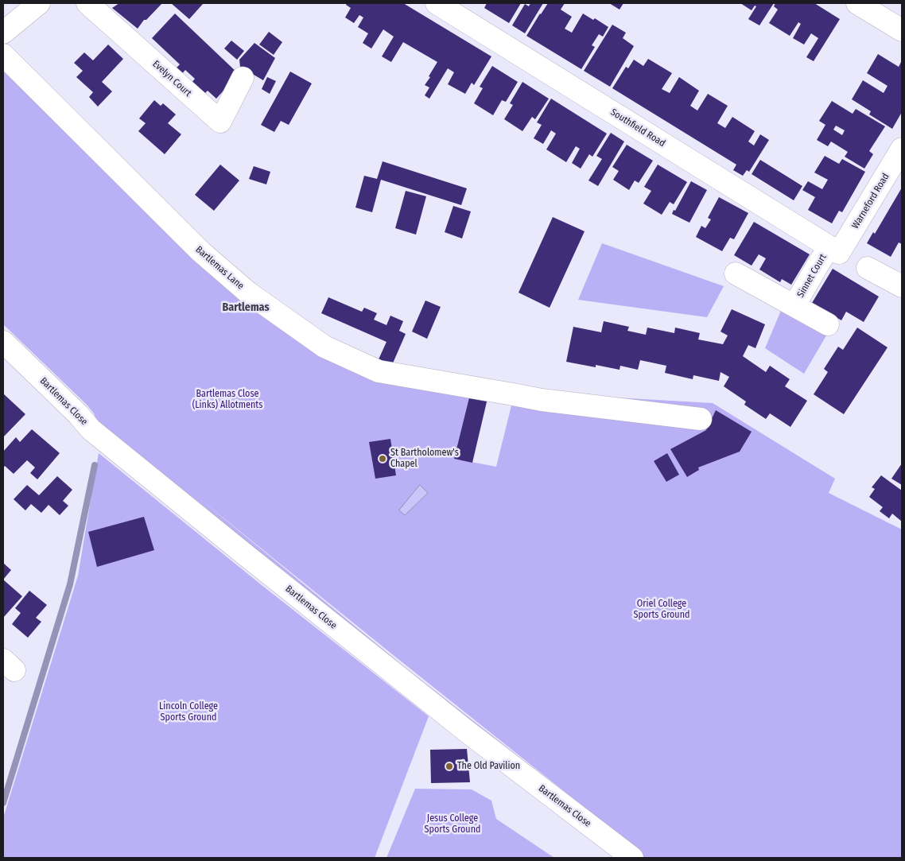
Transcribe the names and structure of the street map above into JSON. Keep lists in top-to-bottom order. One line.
{"streets":{"street":["Evelyn Court","Southfield Road","Warneford Road","Bartlemas Lane","Sinnet Court","Bartlemas Close"]},"crossings":[["Southfield Road","Warneford Road"],["Southfield Road","Sinnet Court"],["Warneford Road","Sinnet Court"]],"districts":["Bartlemas"],"parks":["Bartlemas Close (Links) Allotments","Oriel College Sports Ground","Lincoln College Sports Ground","Jesus College Sports Ground"],"places":["St Bartholomew's Chapel","The Old Pavilion"]}
